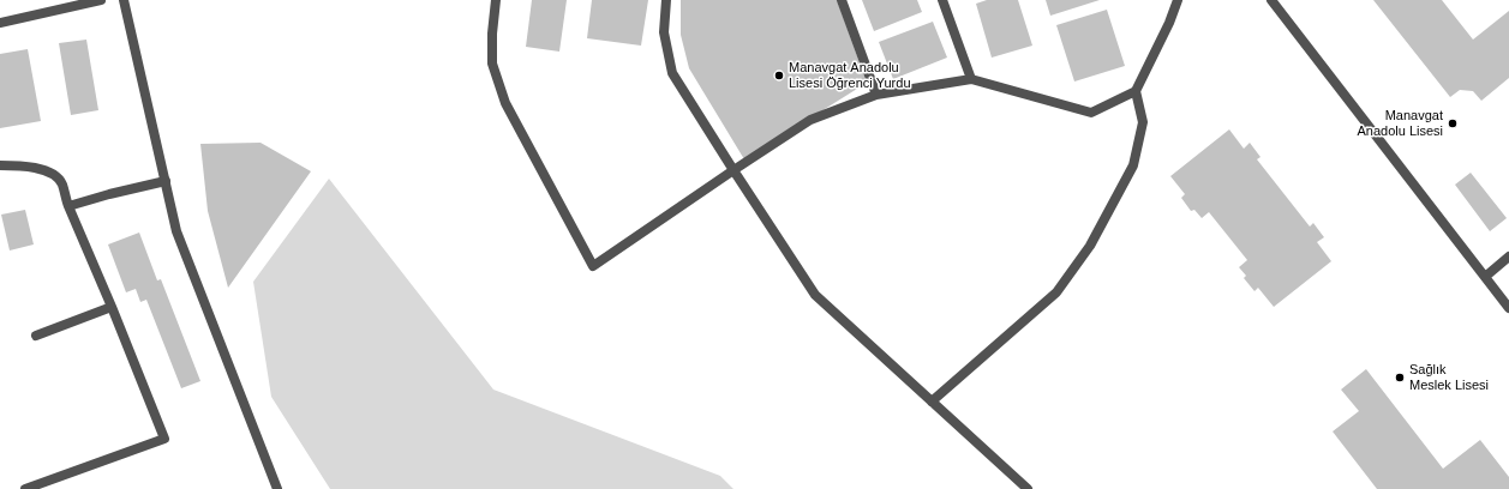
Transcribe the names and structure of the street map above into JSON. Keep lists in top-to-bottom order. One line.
{"places":["Manavgat Anadolu Lisesi Öğrenci Yurdu","Manavgat Anadolu Lisesi","Sağlık Meslek Lisesi"]}
